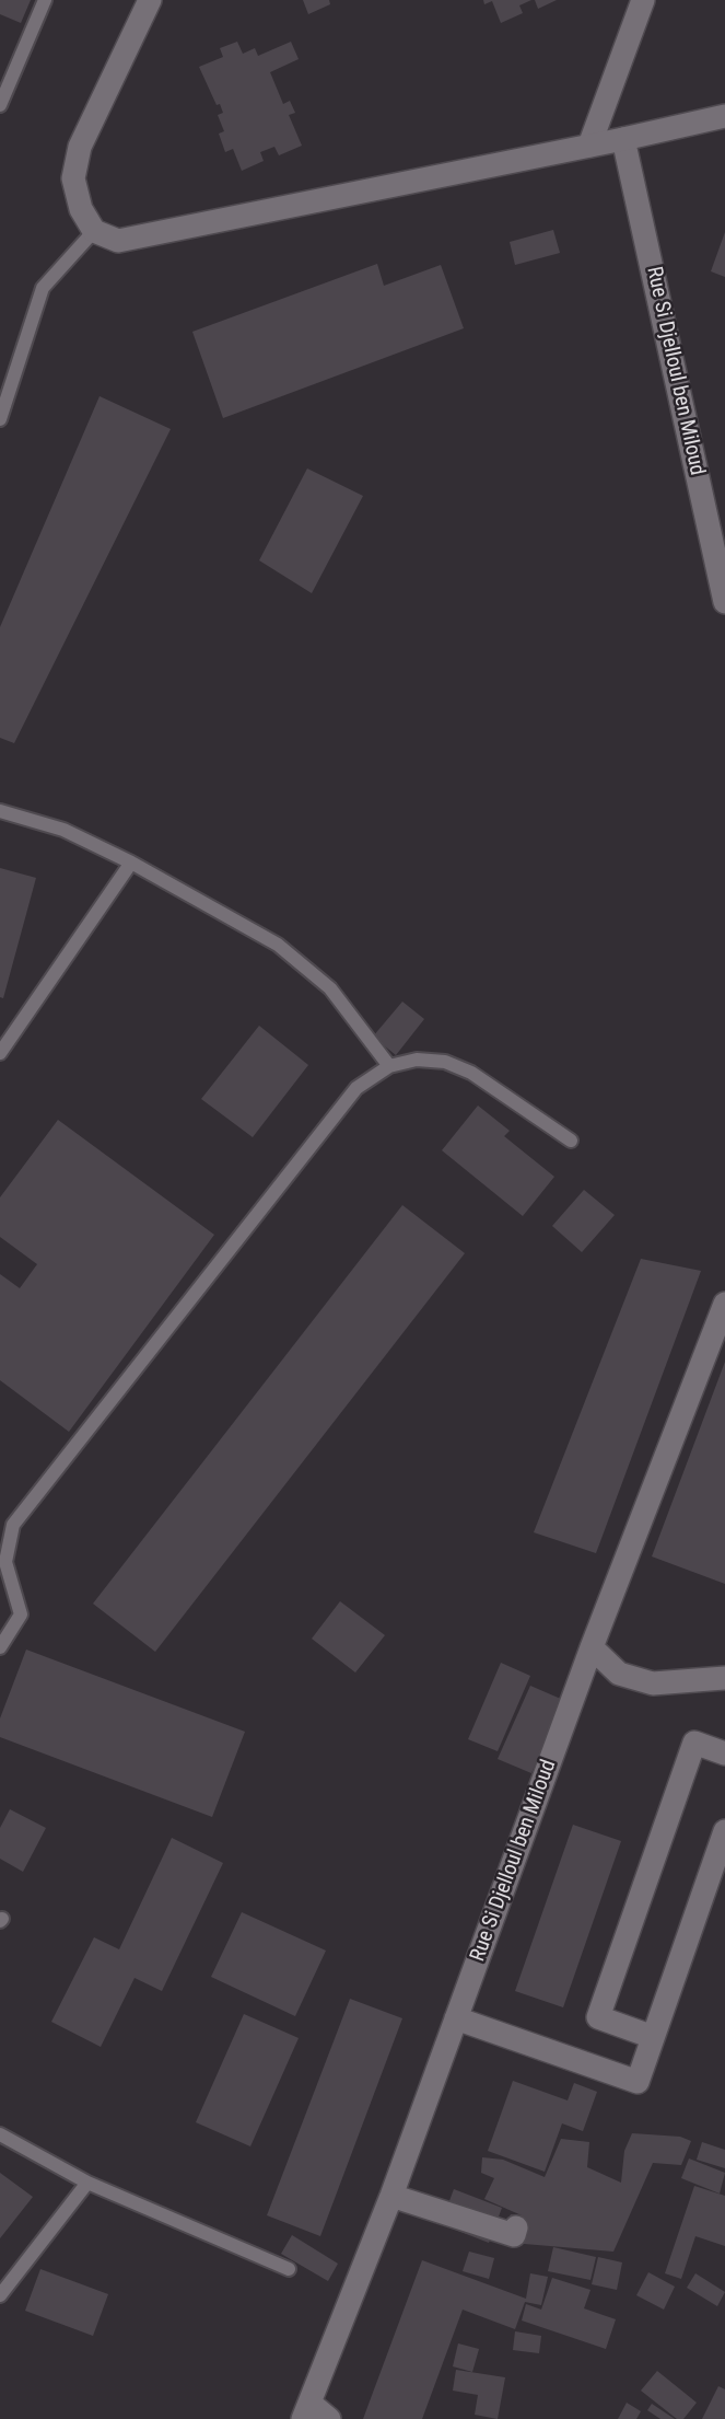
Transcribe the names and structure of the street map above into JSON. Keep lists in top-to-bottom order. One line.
{"streets":{"street":["Rue Si Djelloul ben Miloud"]}}
